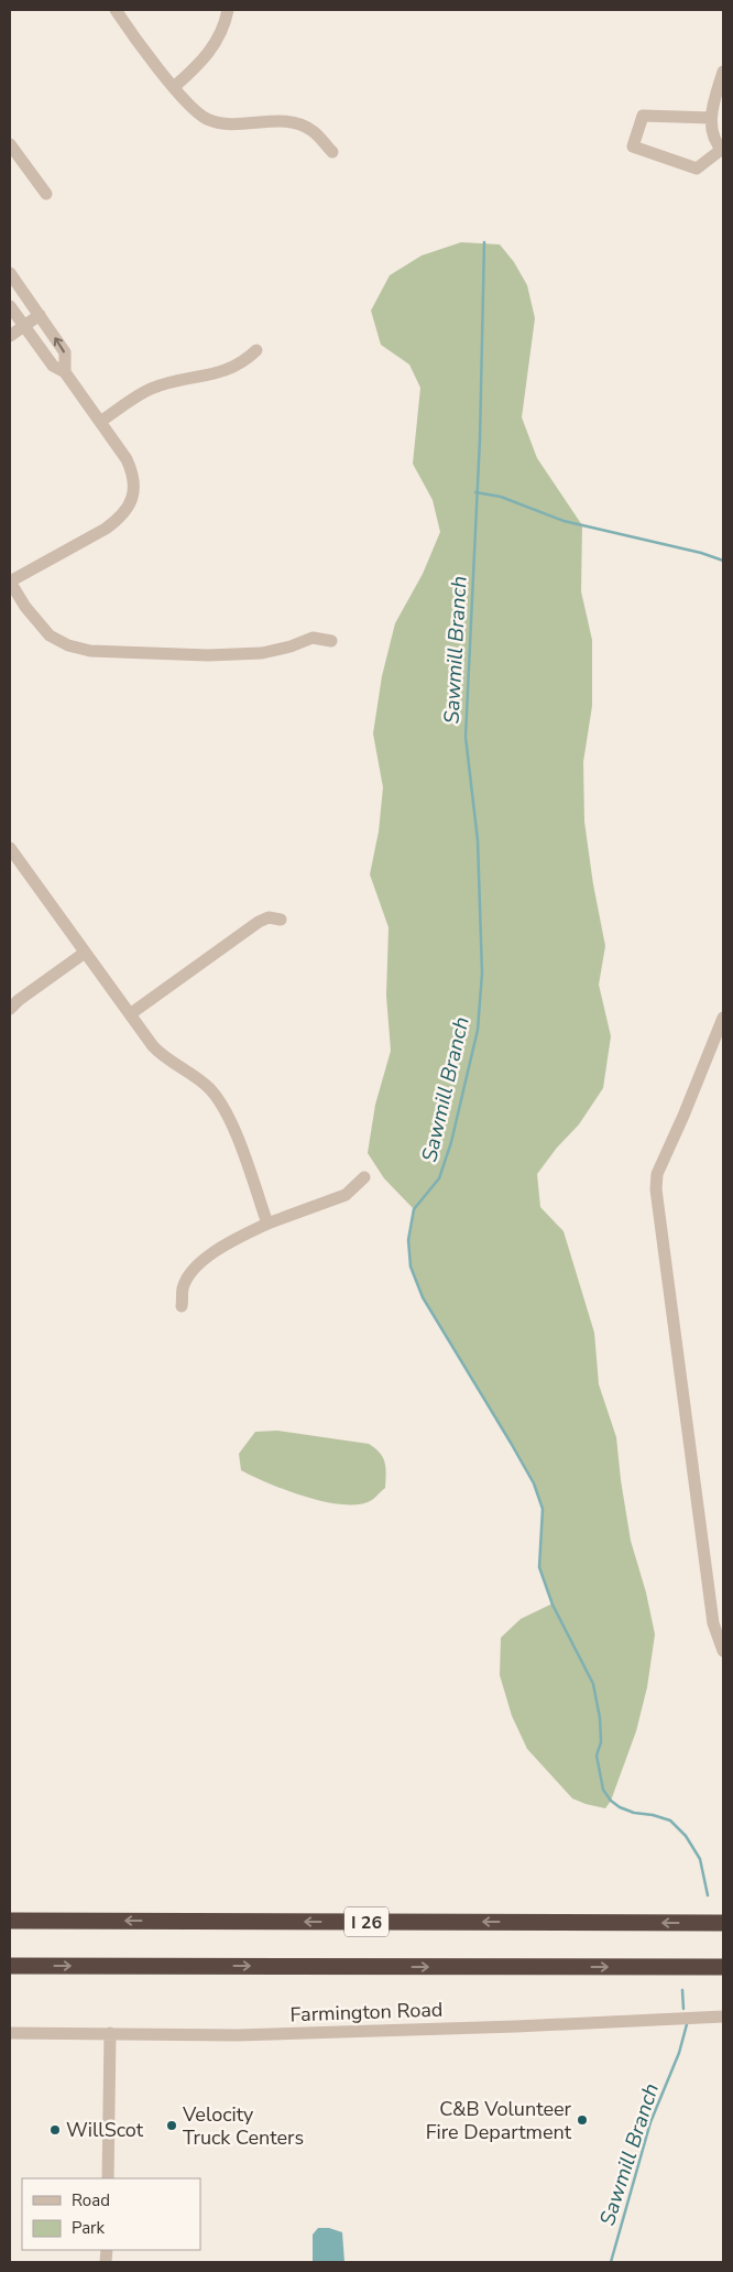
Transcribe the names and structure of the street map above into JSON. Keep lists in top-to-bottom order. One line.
{"streets":{"highway":["I 26"],"street":["Farmington Road"]},"water":["Sawmill Branch"],"places":["C&B Volunteer Fire Department","Velocity Truck Centers","WillScot"],"legend":["Road","Park"]}
